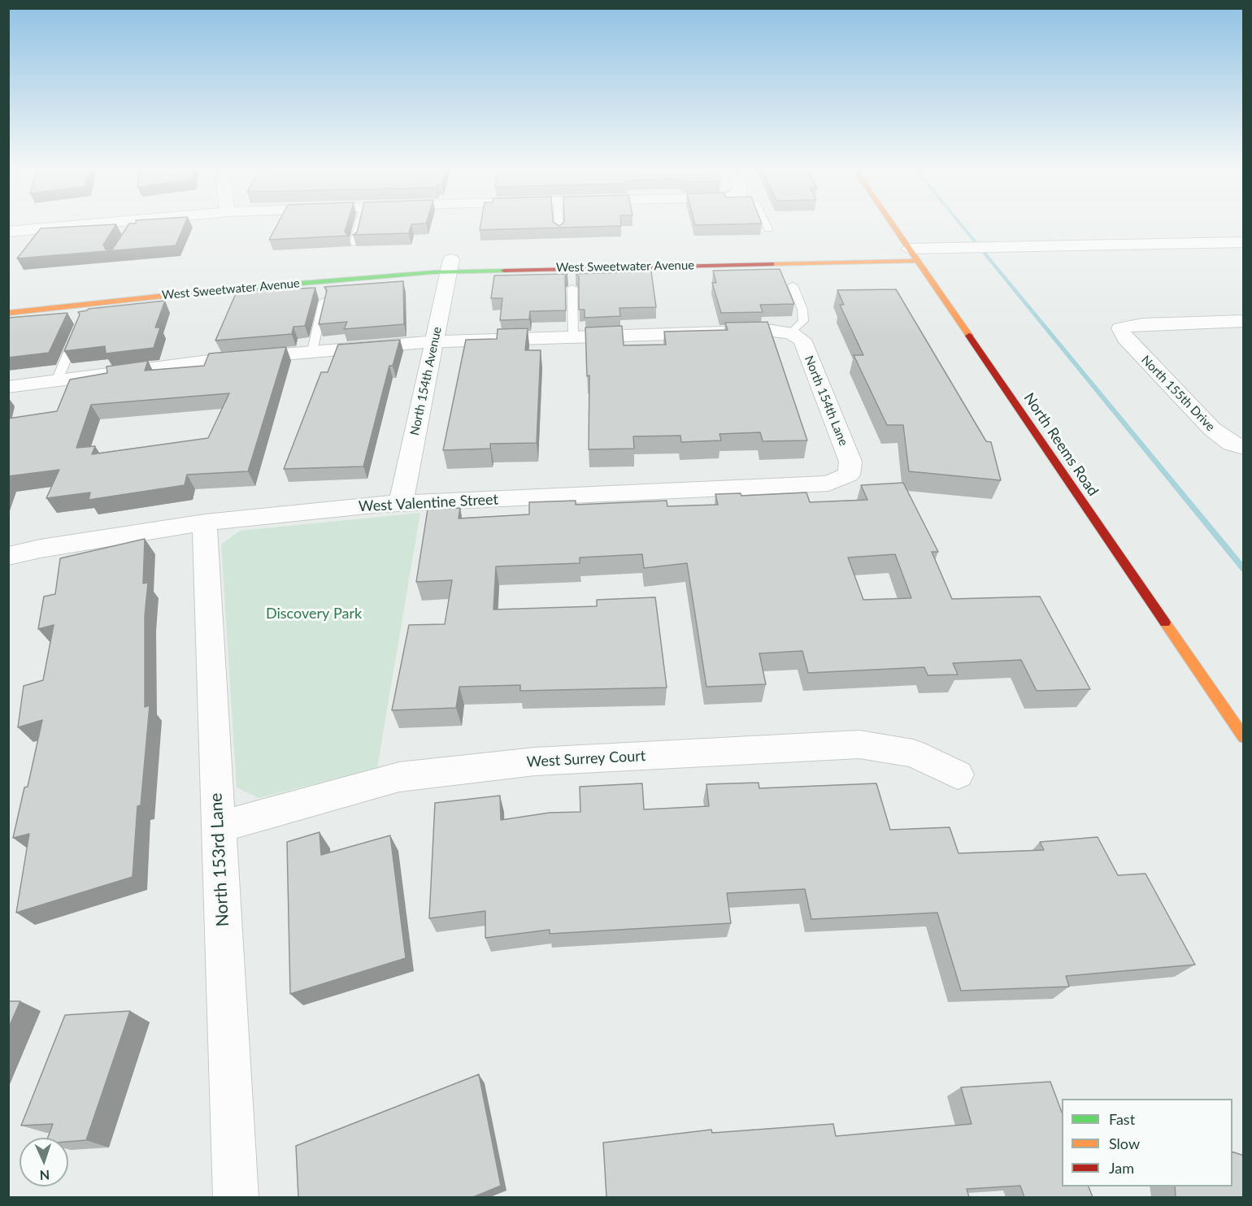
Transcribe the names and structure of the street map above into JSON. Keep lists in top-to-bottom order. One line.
{"streets":{"street":["West Sweetwater Avenue","North 154th Avenue","North 155th Drive","North 154th Lane","North Reems Road","West Valentine Street","West Surrey Court","North 153rd Lane"]},"crossings":[["West Sweetwater Avenue","North 154th Avenue"],["West Sweetwater Avenue","North Reems Road"],["North 154th Avenue","West Valentine Street"],["North 154th Lane","West Valentine Street"],["West Valentine Street","North 153rd Lane"],["West Surrey Court","North 153rd Lane"]],"parks":["Discovery Park"],"legend":["Fast","Slow","Jam"],"north":"bottom"}
